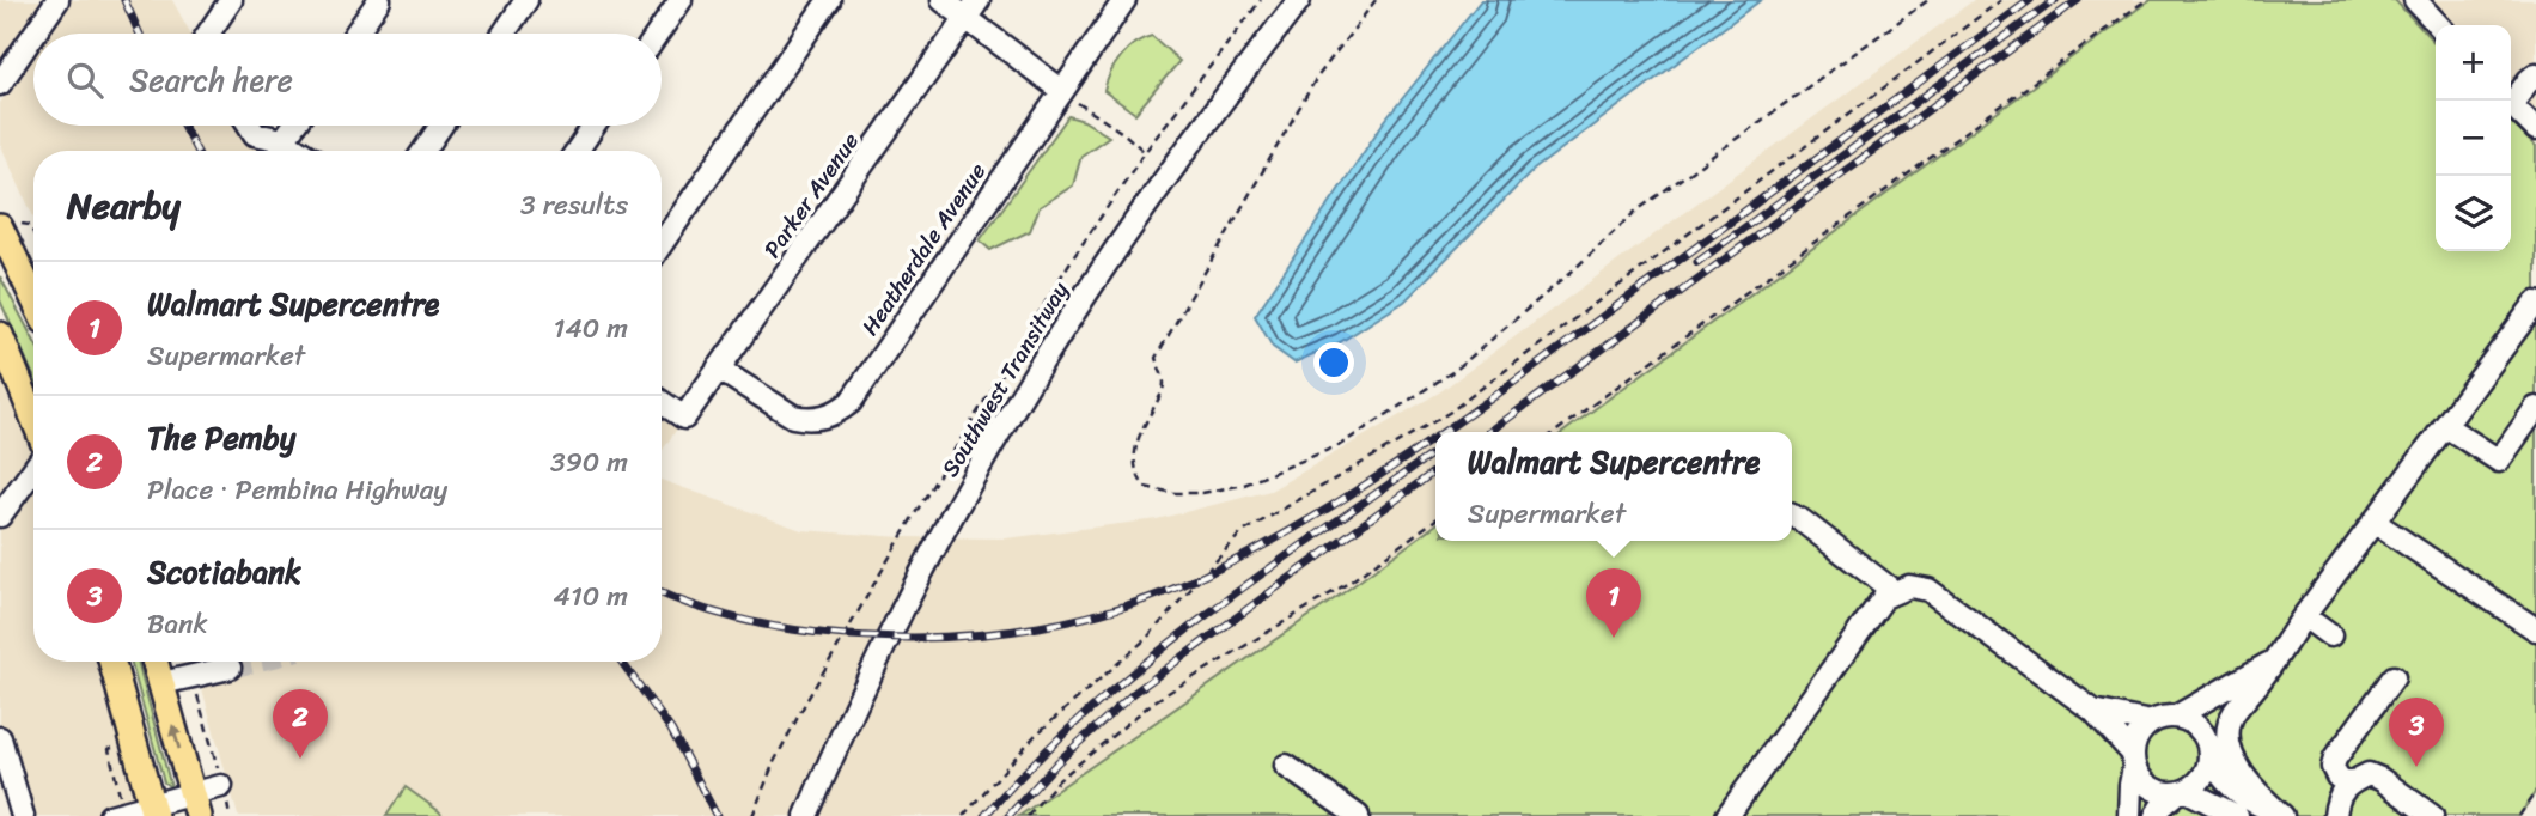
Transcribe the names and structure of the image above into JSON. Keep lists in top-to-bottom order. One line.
{"streets":{"street":["Parker Avenue","Heatherdale Avenue","Southwest Transitway"]},"crossings":[["Parker Avenue","Heatherdale Avenue"]],"page":{"map_buttons":["+","−"],"search":"Search here","heading":["Nearby","3 results"],"list":[{"mark":"1","name":"Walmart Supercentre","note":"Supermarket","value":"140 m"},{"mark":"2","name":"The Pemby","note":"Place · Pembina Highway","value":"390 m"},{"mark":"3","name":"Scotiabank","note":"Bank","value":"410 m"}],"popup":["Walmart Supercentre","Supermarket"],"pins":["1","2","3"]}}
